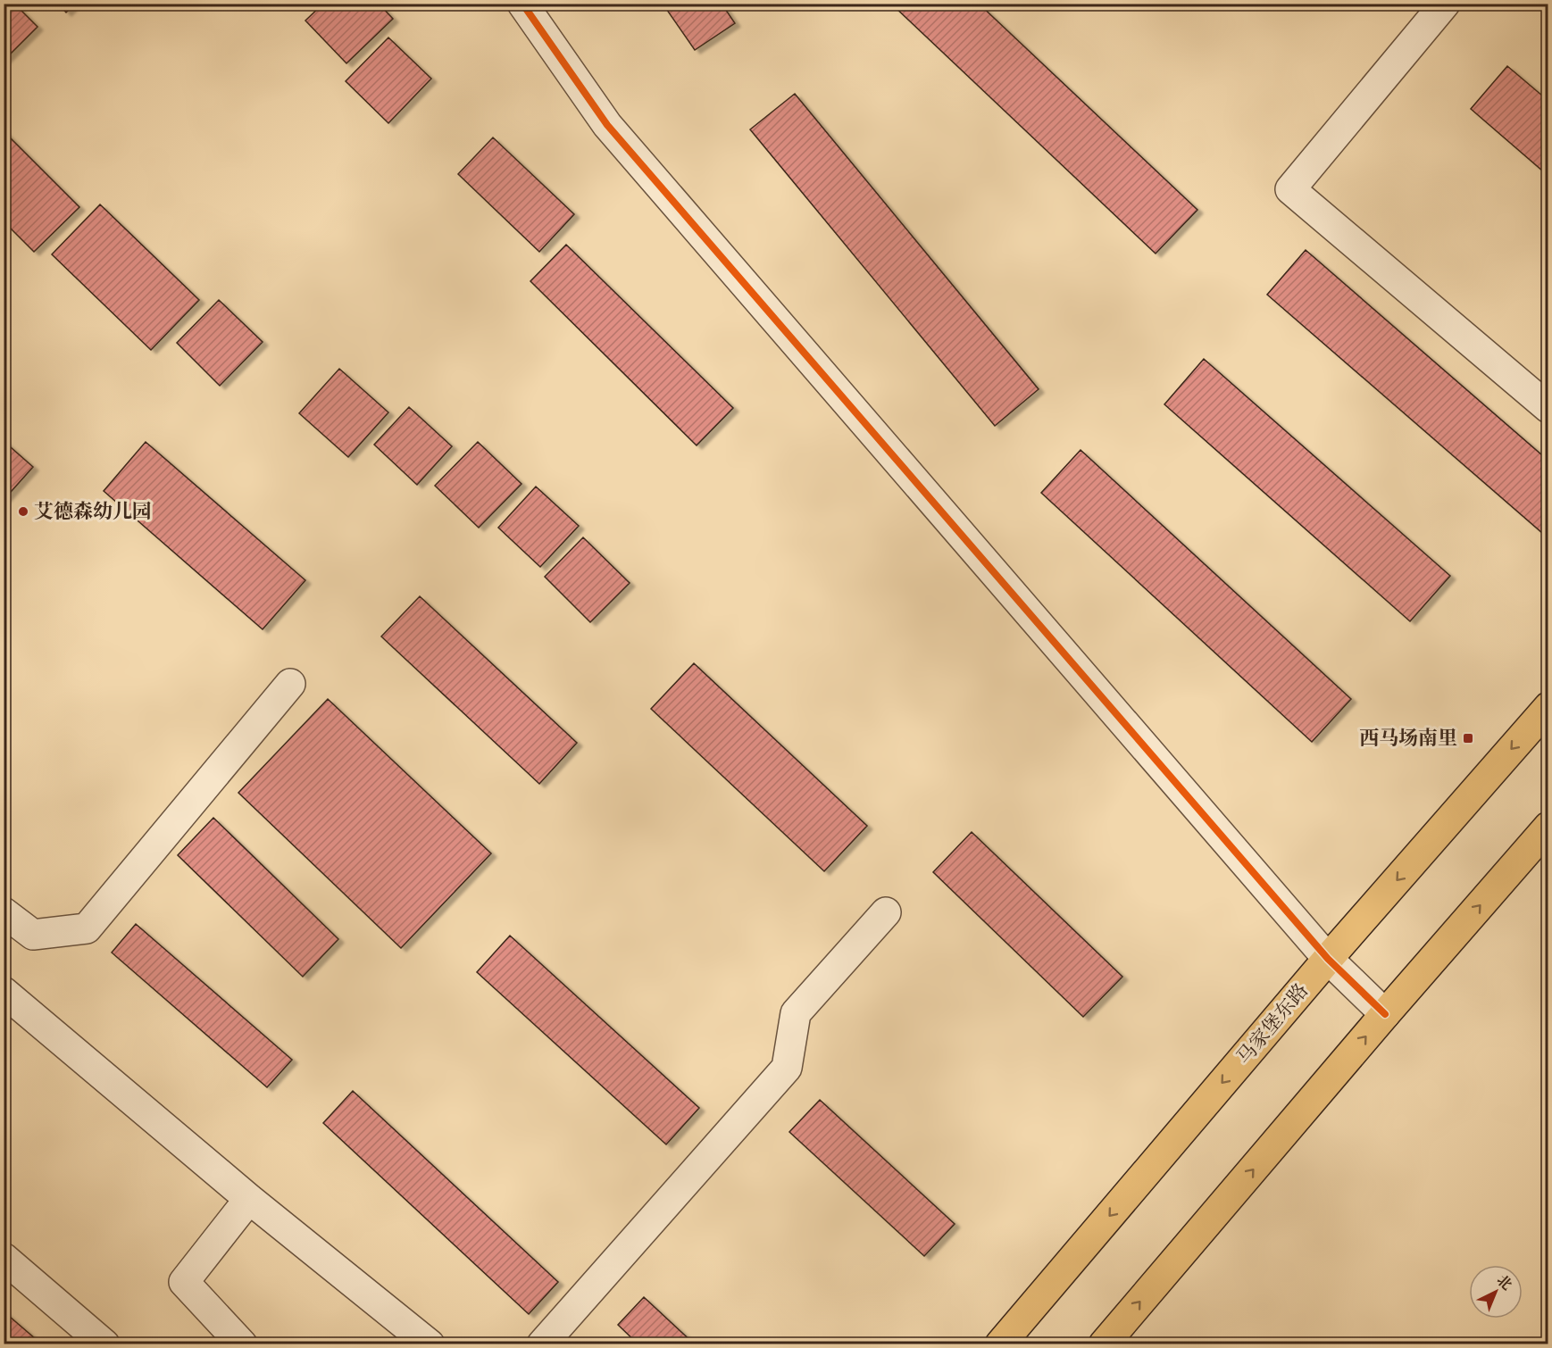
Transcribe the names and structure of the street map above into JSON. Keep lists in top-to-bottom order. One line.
{"streets":{"main road":["马家堡东路"]},"places":{"other":["艾德森幼儿园"],"transit":["西马场南里"]},"north":"top right"}
